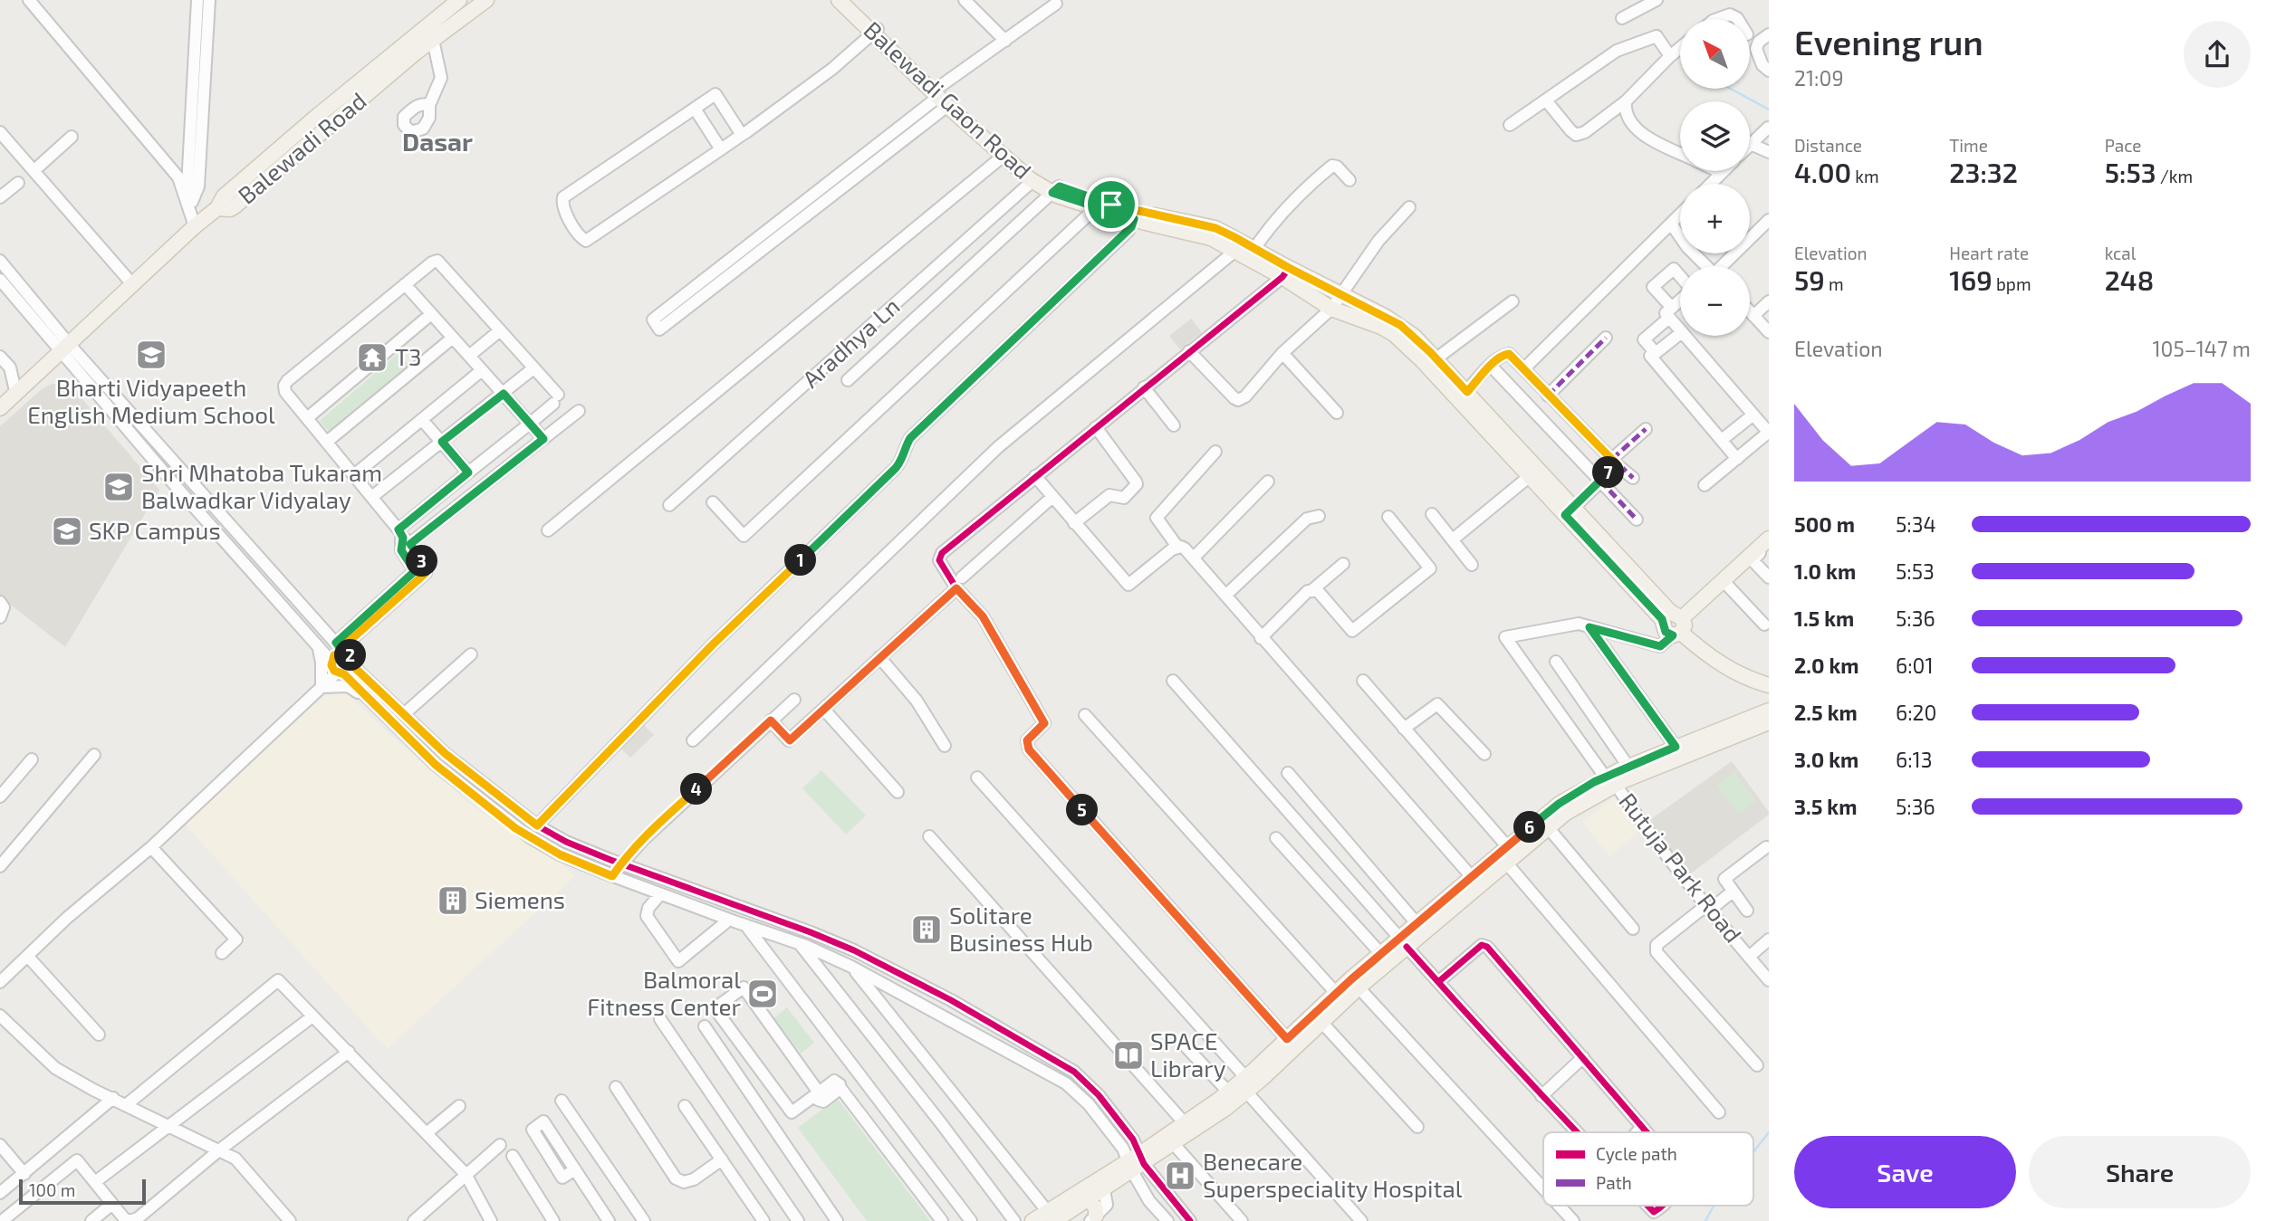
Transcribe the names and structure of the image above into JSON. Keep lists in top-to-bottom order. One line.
{"streets":{"main road":["Balewadi Gaon Road","Balewadi Road"],"street":["Aradhya Ln","Rutuja Park Road"]},"crossings":[["Balewadi Gaon Road","Aradhya Ln"]],"districts":["Dasar"],"places":{"school or university":["Bharti Vidyapeeth English Medium School","Shri Mhatoba Tukaram Balwadkar Vidyalay","SKP Campus"],"temple":["T3"],"building":["Siemens","Solitare Business Hub"],"sports":["Balmoral Fitness Center"],"library":["SPACE Library"],"hospital":["Benecare Superspeciality Hospital"]},"legend":["Cycle path","Path"],"scale_bar":"100 m","north":"top left","page":{"heading":["Evening run","21:09"],"map_buttons":["+","−"],"stats":[["Distance","4.00 km"],["Time","23:32"],["Pace","5:53 /km"],["Elevation","59 m"],["Heart rate","169 bpm"],["kcal","248"]],"chart":["Elevation","105–147 m"],"pins":["7","1","3","2","4","5","6"],"list":[{"name":"500 m","note":"5:34"},{"name":"1.0 km","note":"5:53"},{"name":"1.5 km","note":"5:36"},{"name":"2.0 km","note":"6:01"},{"name":"2.5 km","note":"6:20"},{"name":"3.0 km","note":"6:13"},{"name":"3.5 km","note":"5:36"}],"buttons":["Save","Share"],"scale":"100 m"}}
